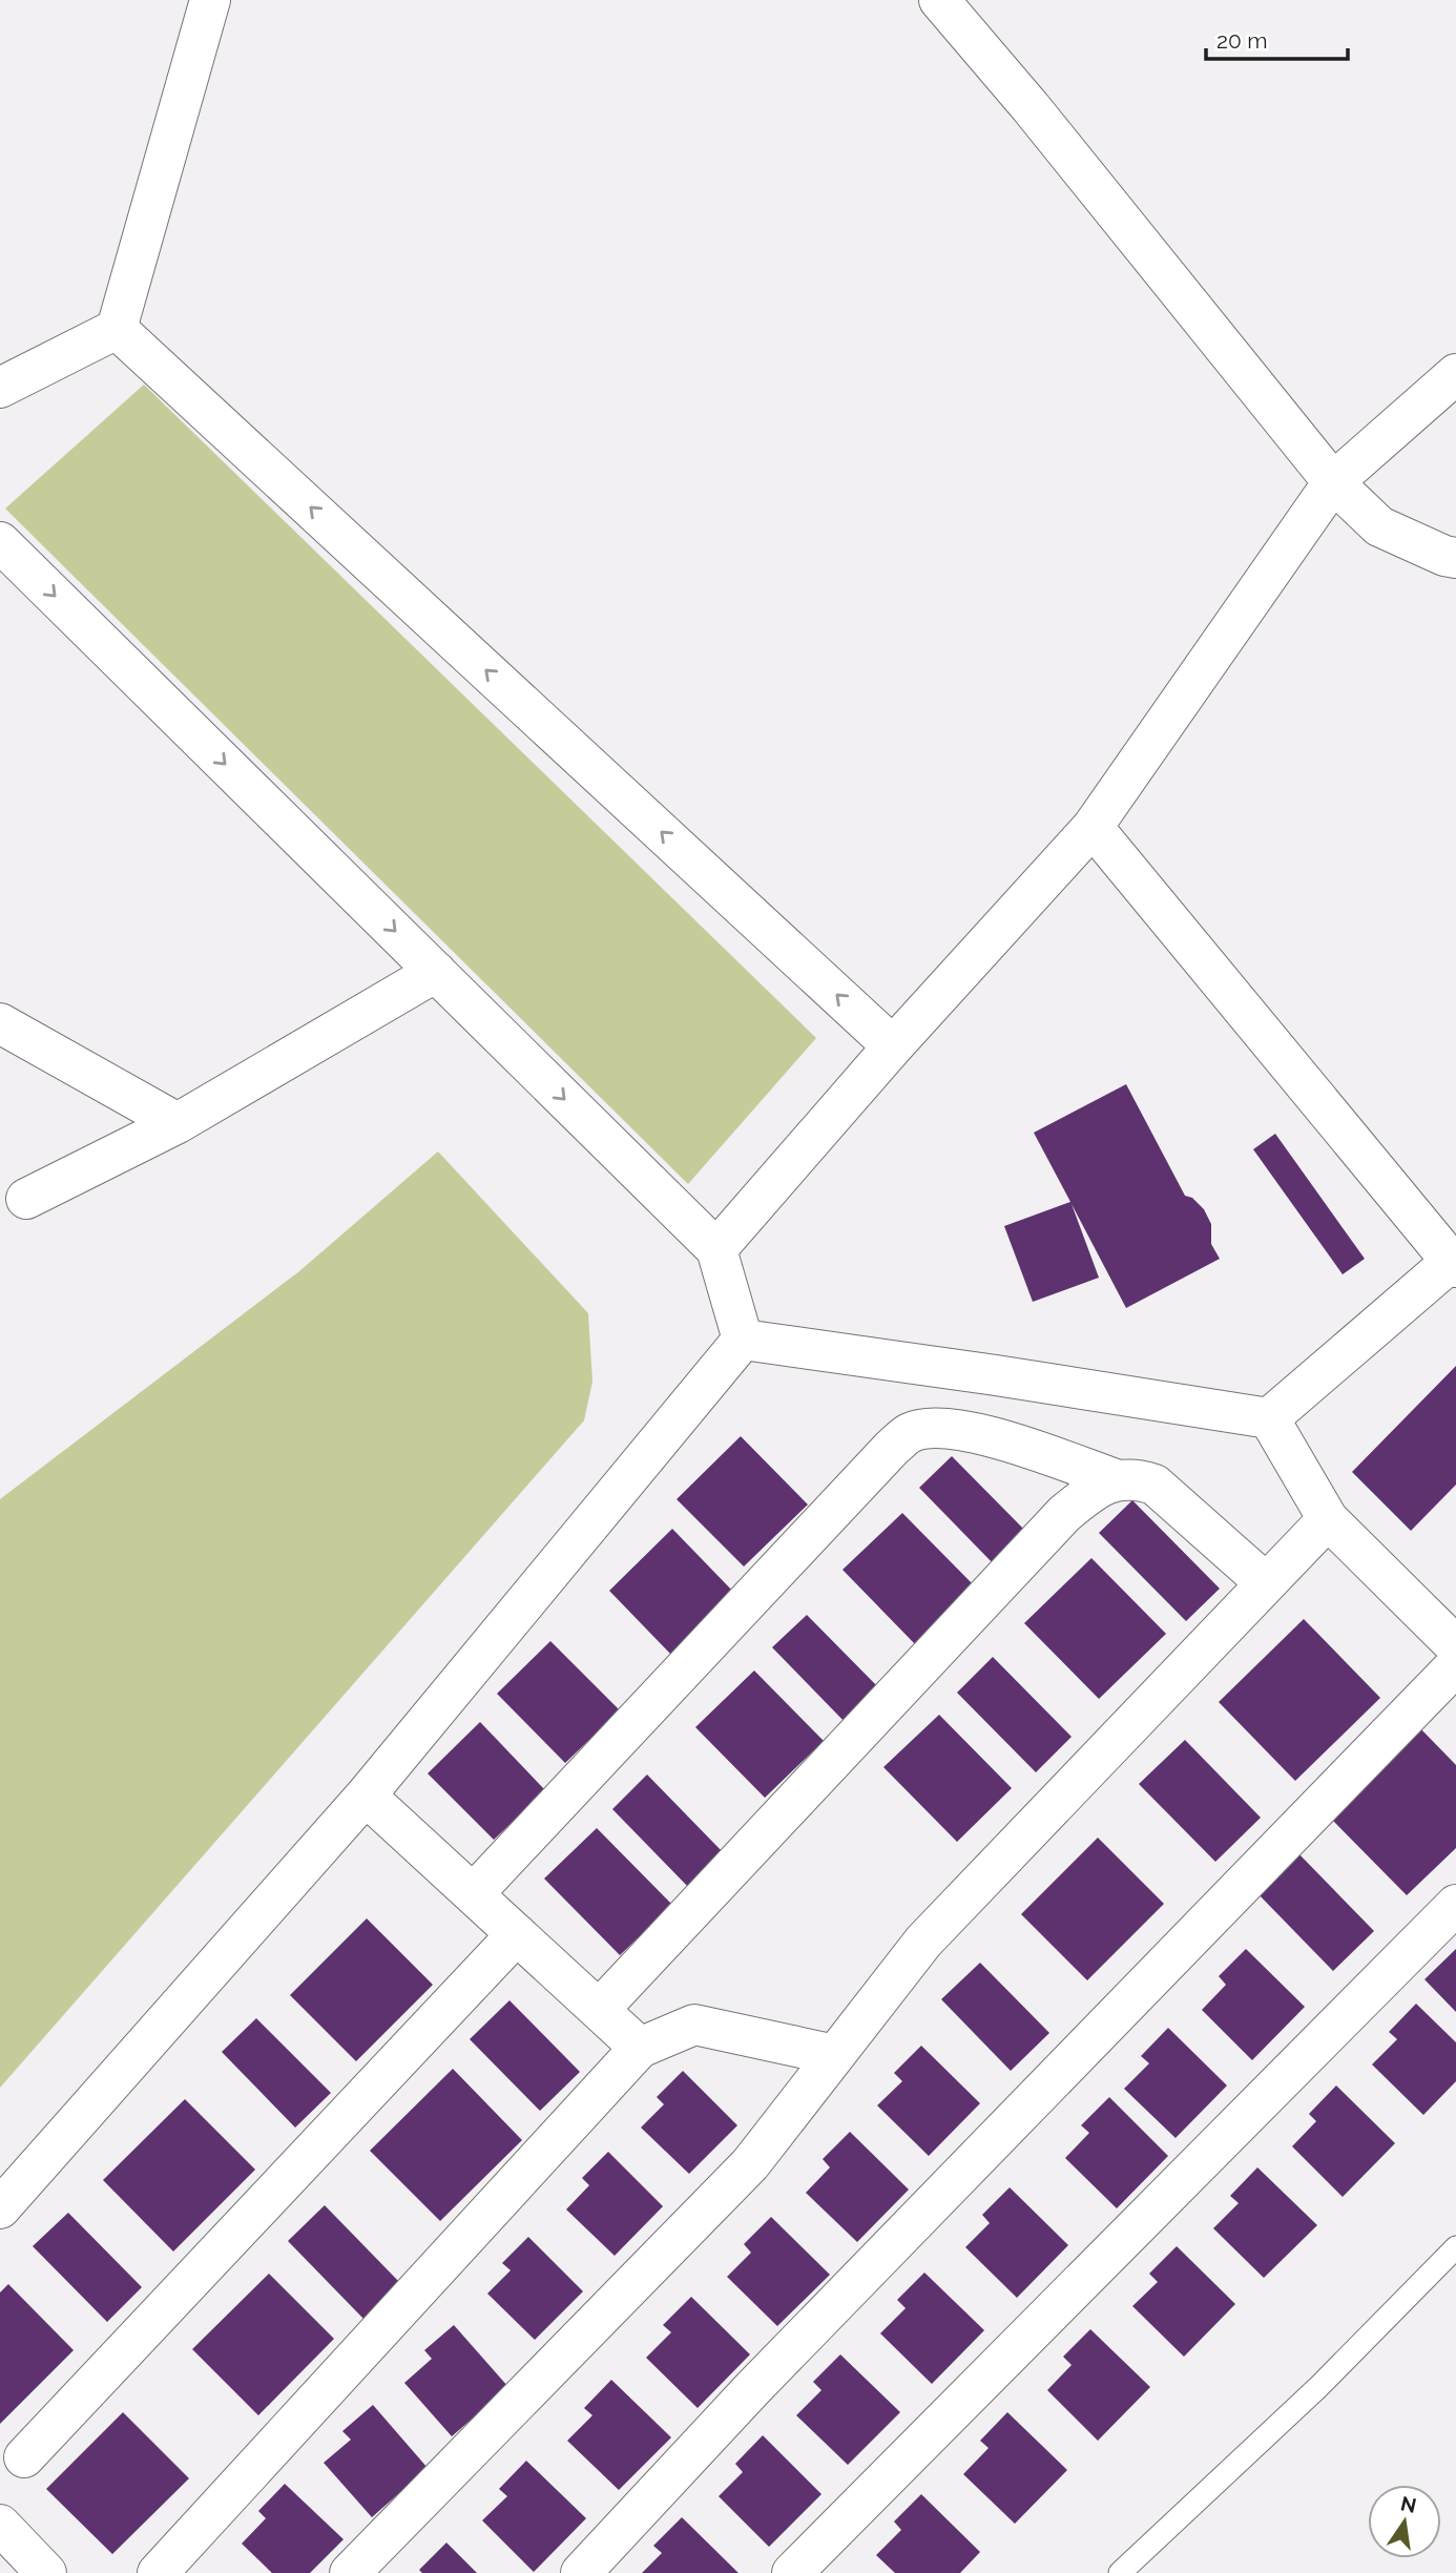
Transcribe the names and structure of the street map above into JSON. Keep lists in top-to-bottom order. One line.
{"scale_bar":"20 m","north":"top"}
